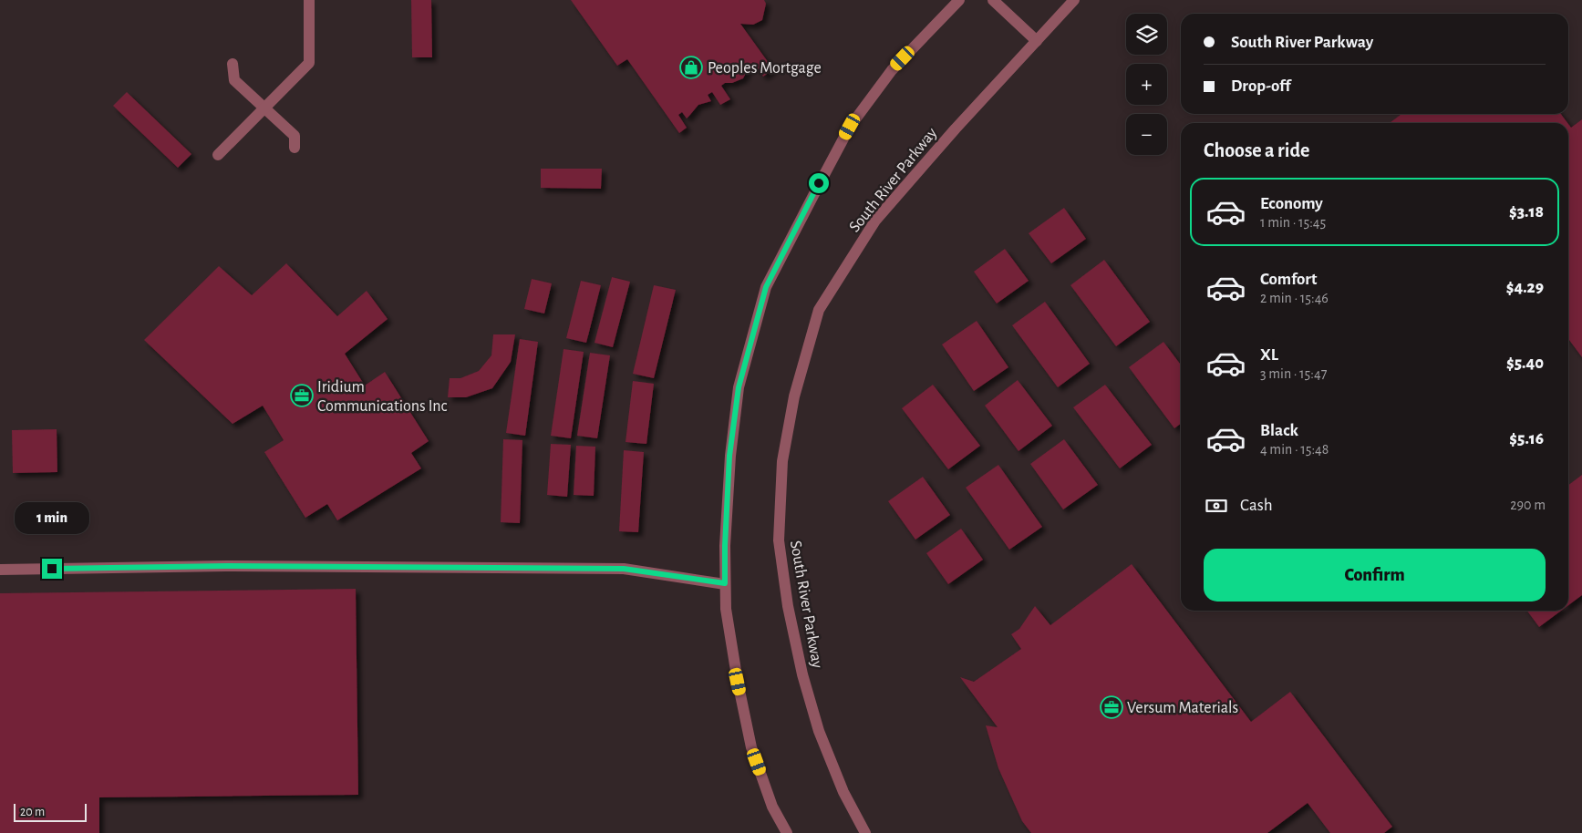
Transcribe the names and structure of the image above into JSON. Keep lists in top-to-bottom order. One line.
{"streets":{"street":["South River Parkway"]},"places":{"shop":["Peoples Mortgage"],"office":["Iridium Communications Inc","Versum Materials"]},"scale_bar":"20 m","page":{"map_buttons":["+","−"],"banner":["South River Parkway","Drop-off"],"heading":"Choose a ride","list":[{"name":"Economy","note":"1 min · 15:45","value":"$3.18"},{"name":"Comfort","note":"2 min · 15:46","value":"$4.29"},{"name":"XL","note":"3 min · 15:47","value":"$5.40"},{"name":"Black","note":"4 min · 15:48","value":"$5.16"}],"pay":["Cash","290 m"],"bubble":"1 min","buttons":"Confirm","scale":"20 m"}}
